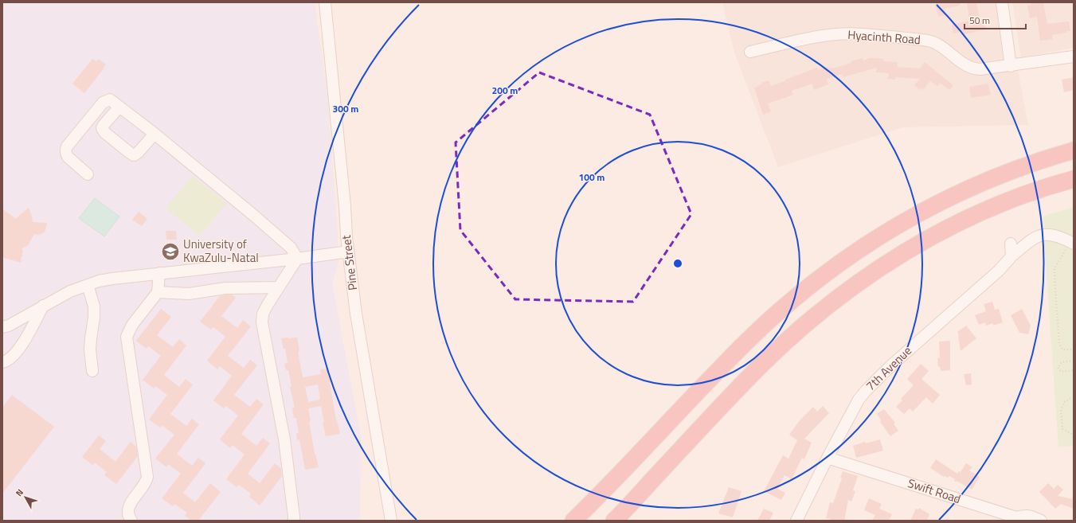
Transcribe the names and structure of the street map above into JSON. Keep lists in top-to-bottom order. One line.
{"streets":{"street":["Hyacinth Road","Pine Street","7th Avenue","Swift Road"]},"crossings":[["7th Avenue","Swift Road"]],"places":{"school or university":["University of KwaZulu-Natal"]},"scale_bar":"50 m","north":"top left","rings":["200 m","300 m","100 m"]}
